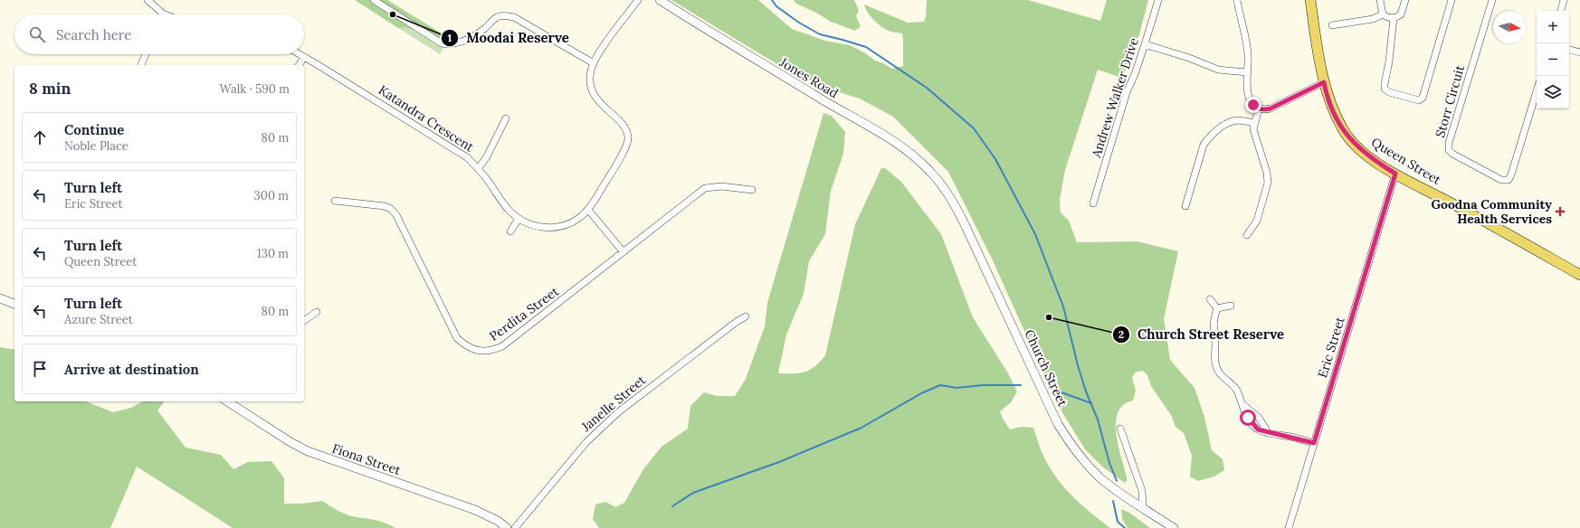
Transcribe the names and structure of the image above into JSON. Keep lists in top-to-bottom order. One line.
{"streets":{"main road":["Queen Street"],"street":["Jones Road","Andrew Walker Drive","Storr Circuit","Katandra Crescent","Perdita Street","Eric Street","Church Street","Janelle Street","Fiona Street"]},"crossings":[["Jones Road","Church Street"],["Queen Street","Eric Street"]],"places":{"other":["Moodai Reserve","Church Street Reserve"],"health":["Goodna Community Health Services"]},"north":"right","page":{"map_buttons":["+","−"],"search":"Search here","heading":["8 min","Walk · 590 m"],"list":[["Continue","Noble Place","80 m"],["Turn left","Eric Street","300 m"],["Turn left","Queen Street","130 m"],["Turn left","Azure Street","80 m"],"Arrive at destination"]}}
